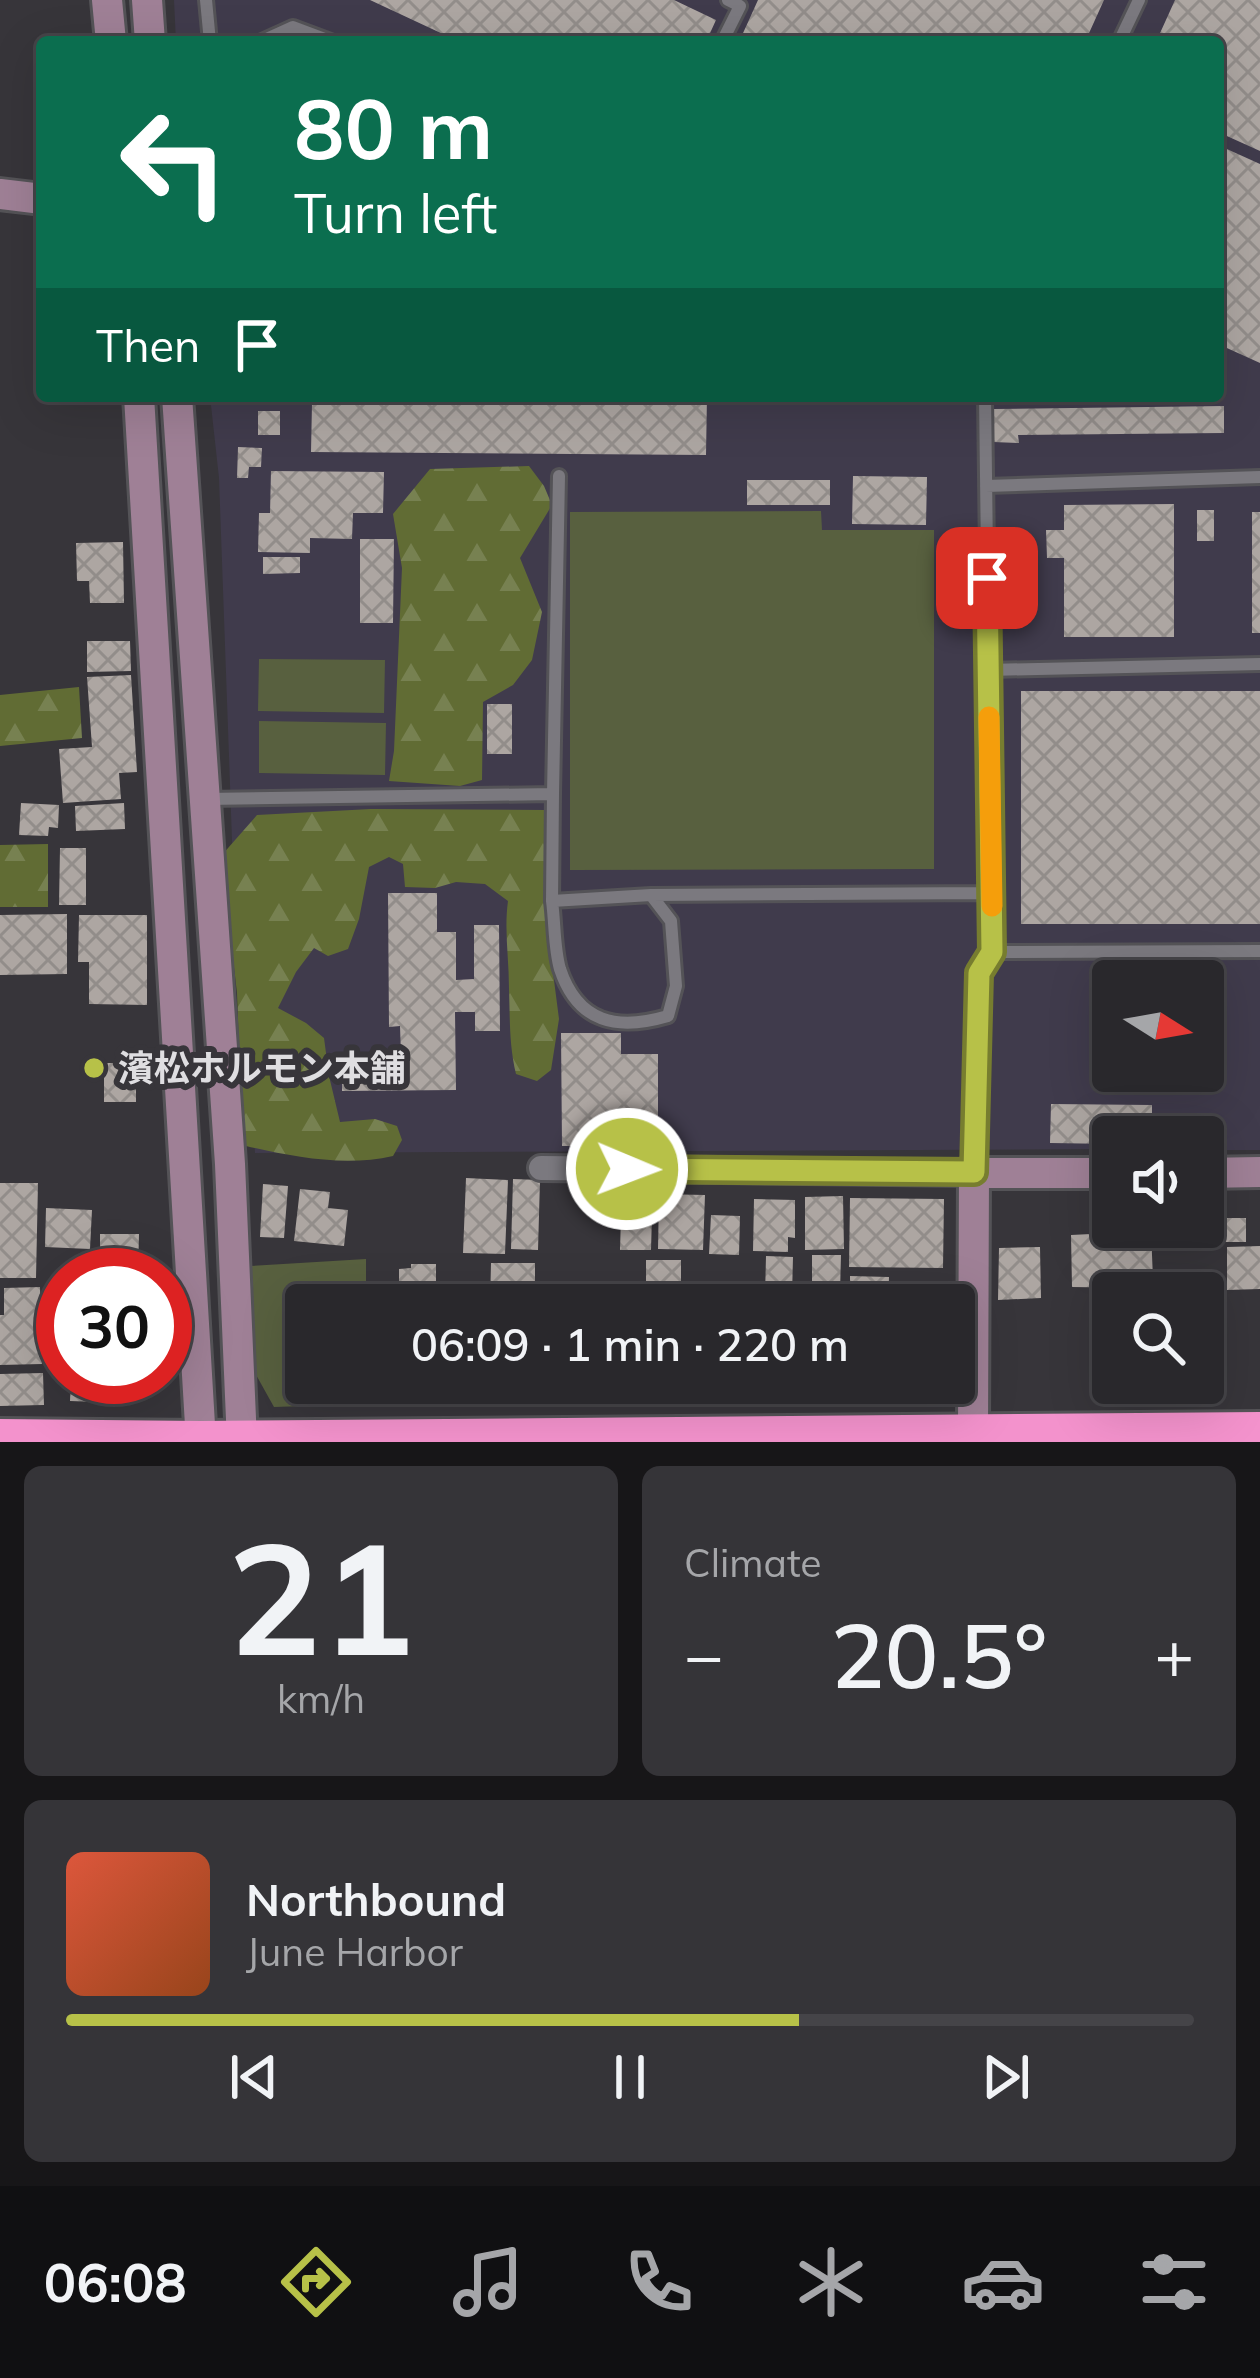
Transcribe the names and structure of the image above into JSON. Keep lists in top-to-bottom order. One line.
{"places":["濱松ホルモン本舗"],"north":"right","page":{"turn":["80 m","Turn left"],"then":"Then","limit":"30","trip":"06:09 · 1 min · 220 m","tile":[["21","km/h"],"Climate"],"heat":["−","20.5°","+"],"song":["Northbound","June Harbor"],"tabs":"06:08"}}
